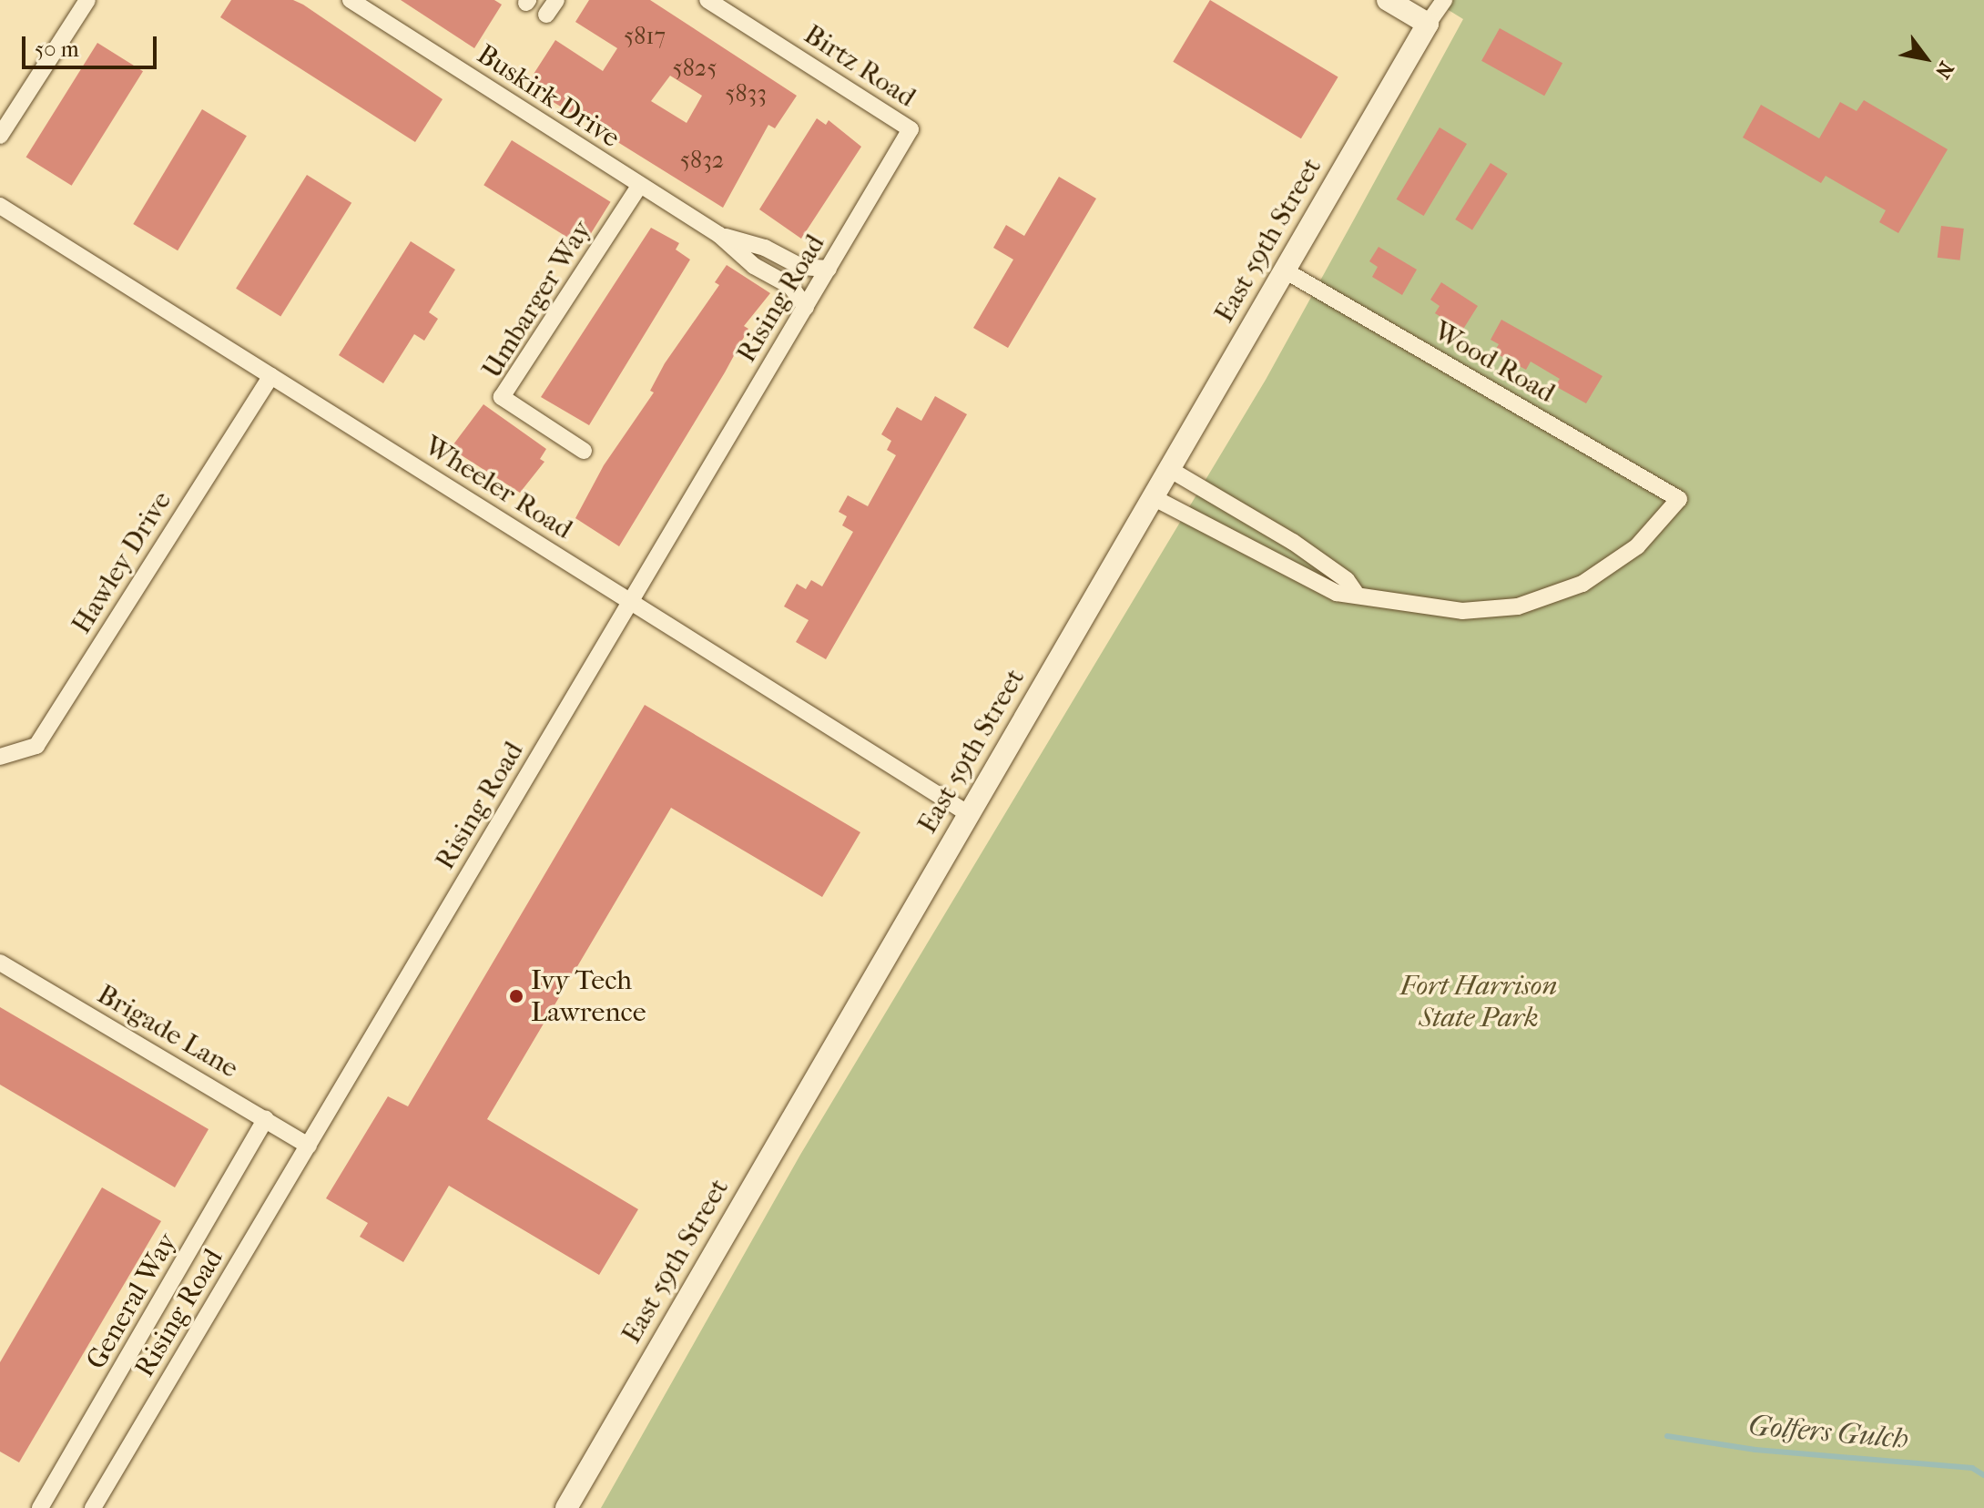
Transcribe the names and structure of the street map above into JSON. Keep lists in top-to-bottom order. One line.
{"streets":{"street":["Birtz Road","Buskirk Drive","East 59th Street","Rising Road","Umbarger Way","Wood Road","Wheeler Road","Hawley Drive","Brigade Lane","General Way"]},"crossings":[["Birtz Road","Rising Road"],["Buskirk Drive","Rising Road"],["Buskirk Drive","Umbarger Way"],["East 59th Street","Wood Road"],["East 59th Street","Wheeler Road"],["Rising Road","Wheeler Road"],["Rising Road","Brigade Lane"],["Wheeler Road","Hawley Drive"],["Brigade Lane","General Way"]],"water":["Golfers Gulch"],"parks":["Fort Harrison State Park"],"places":["Ivy Tech Lawrence"],"house_numbers":["5817","5825","5833","5832"],"scale_bar":"50 m","north":"bottom right"}
